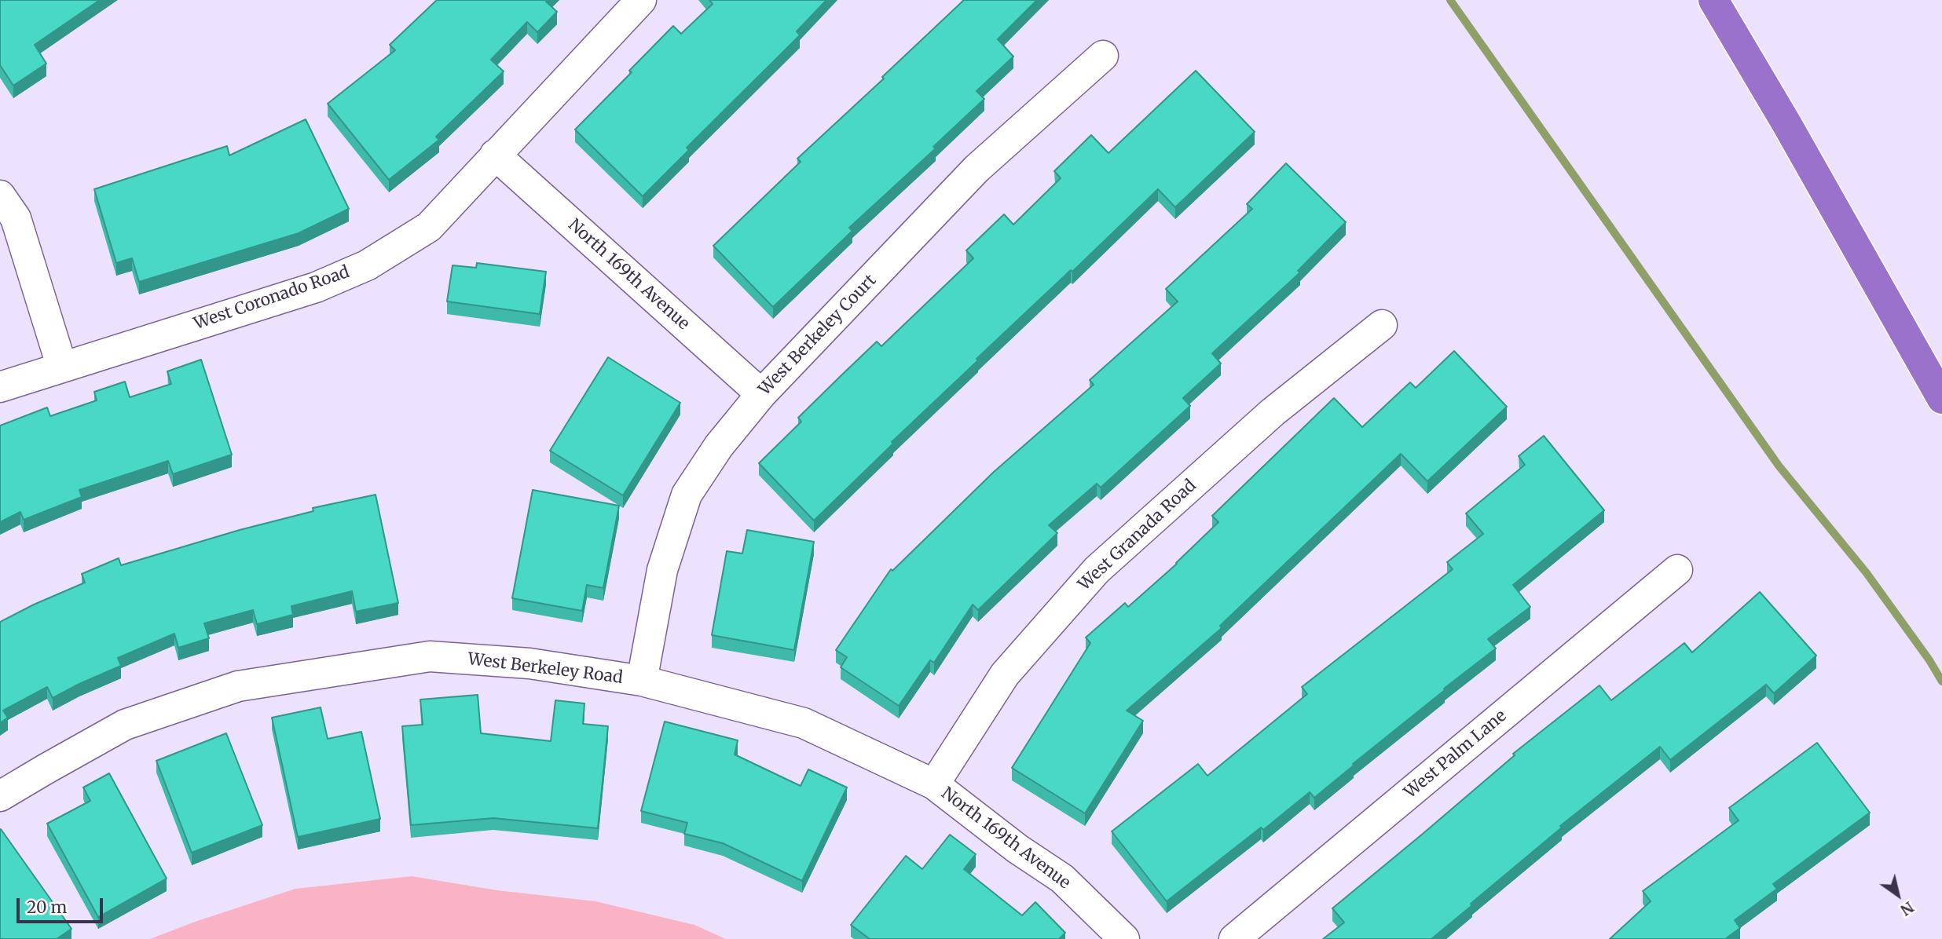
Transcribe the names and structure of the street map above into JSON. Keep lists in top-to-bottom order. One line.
{"streets":{"street":["North 169th Avenue","West Coronado Road","West Berkeley Court","West Granada Road","West Berkeley Road","West Palm Lane"]},"crossings":[["North 169th Avenue","West Coronado Road"],["North 169th Avenue","West Berkeley Court"],["North 169th Avenue","West Granada Road"],["North 169th Avenue","West Berkeley Road"],["West Berkeley Court","West Berkeley Road"],["West Granada Road","West Berkeley Road"]],"scale_bar":"20 m","north":"bottom right"}
